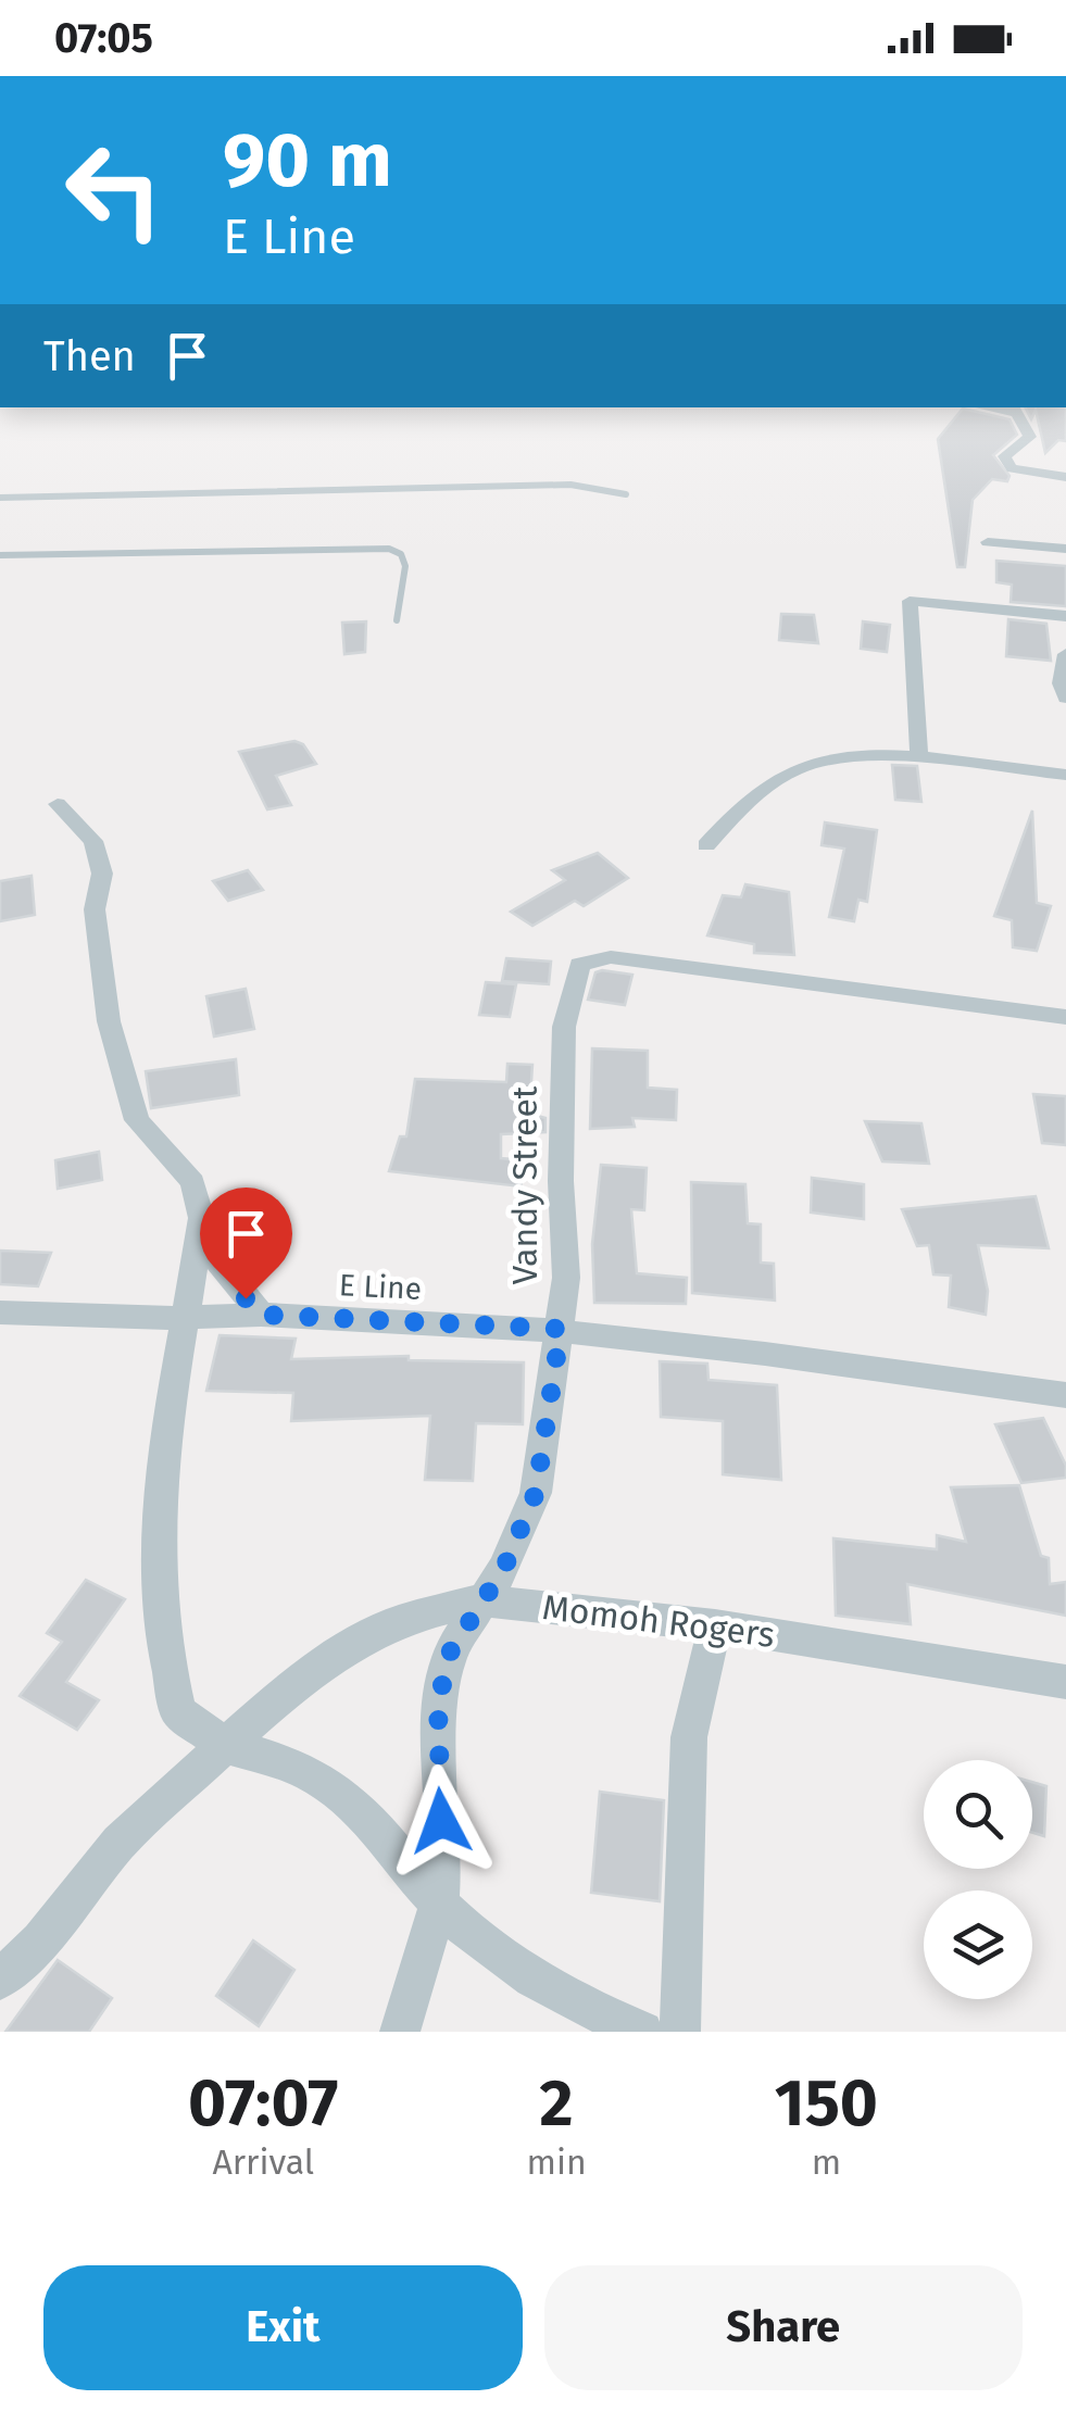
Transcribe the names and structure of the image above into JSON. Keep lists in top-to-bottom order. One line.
{"streets":{"street":["Vandy Street","E Line","Momoh Rogers"]},"crossings":[["Vandy Street","E Line"],["Vandy Street","Momoh Rogers"]],"page":{"status":"07:05","turn":["90 m","E Line"],"then":"Then","eta":["07:07","Arrival","2","min","150","m"],"buttons":["Exit","Share"]}}
